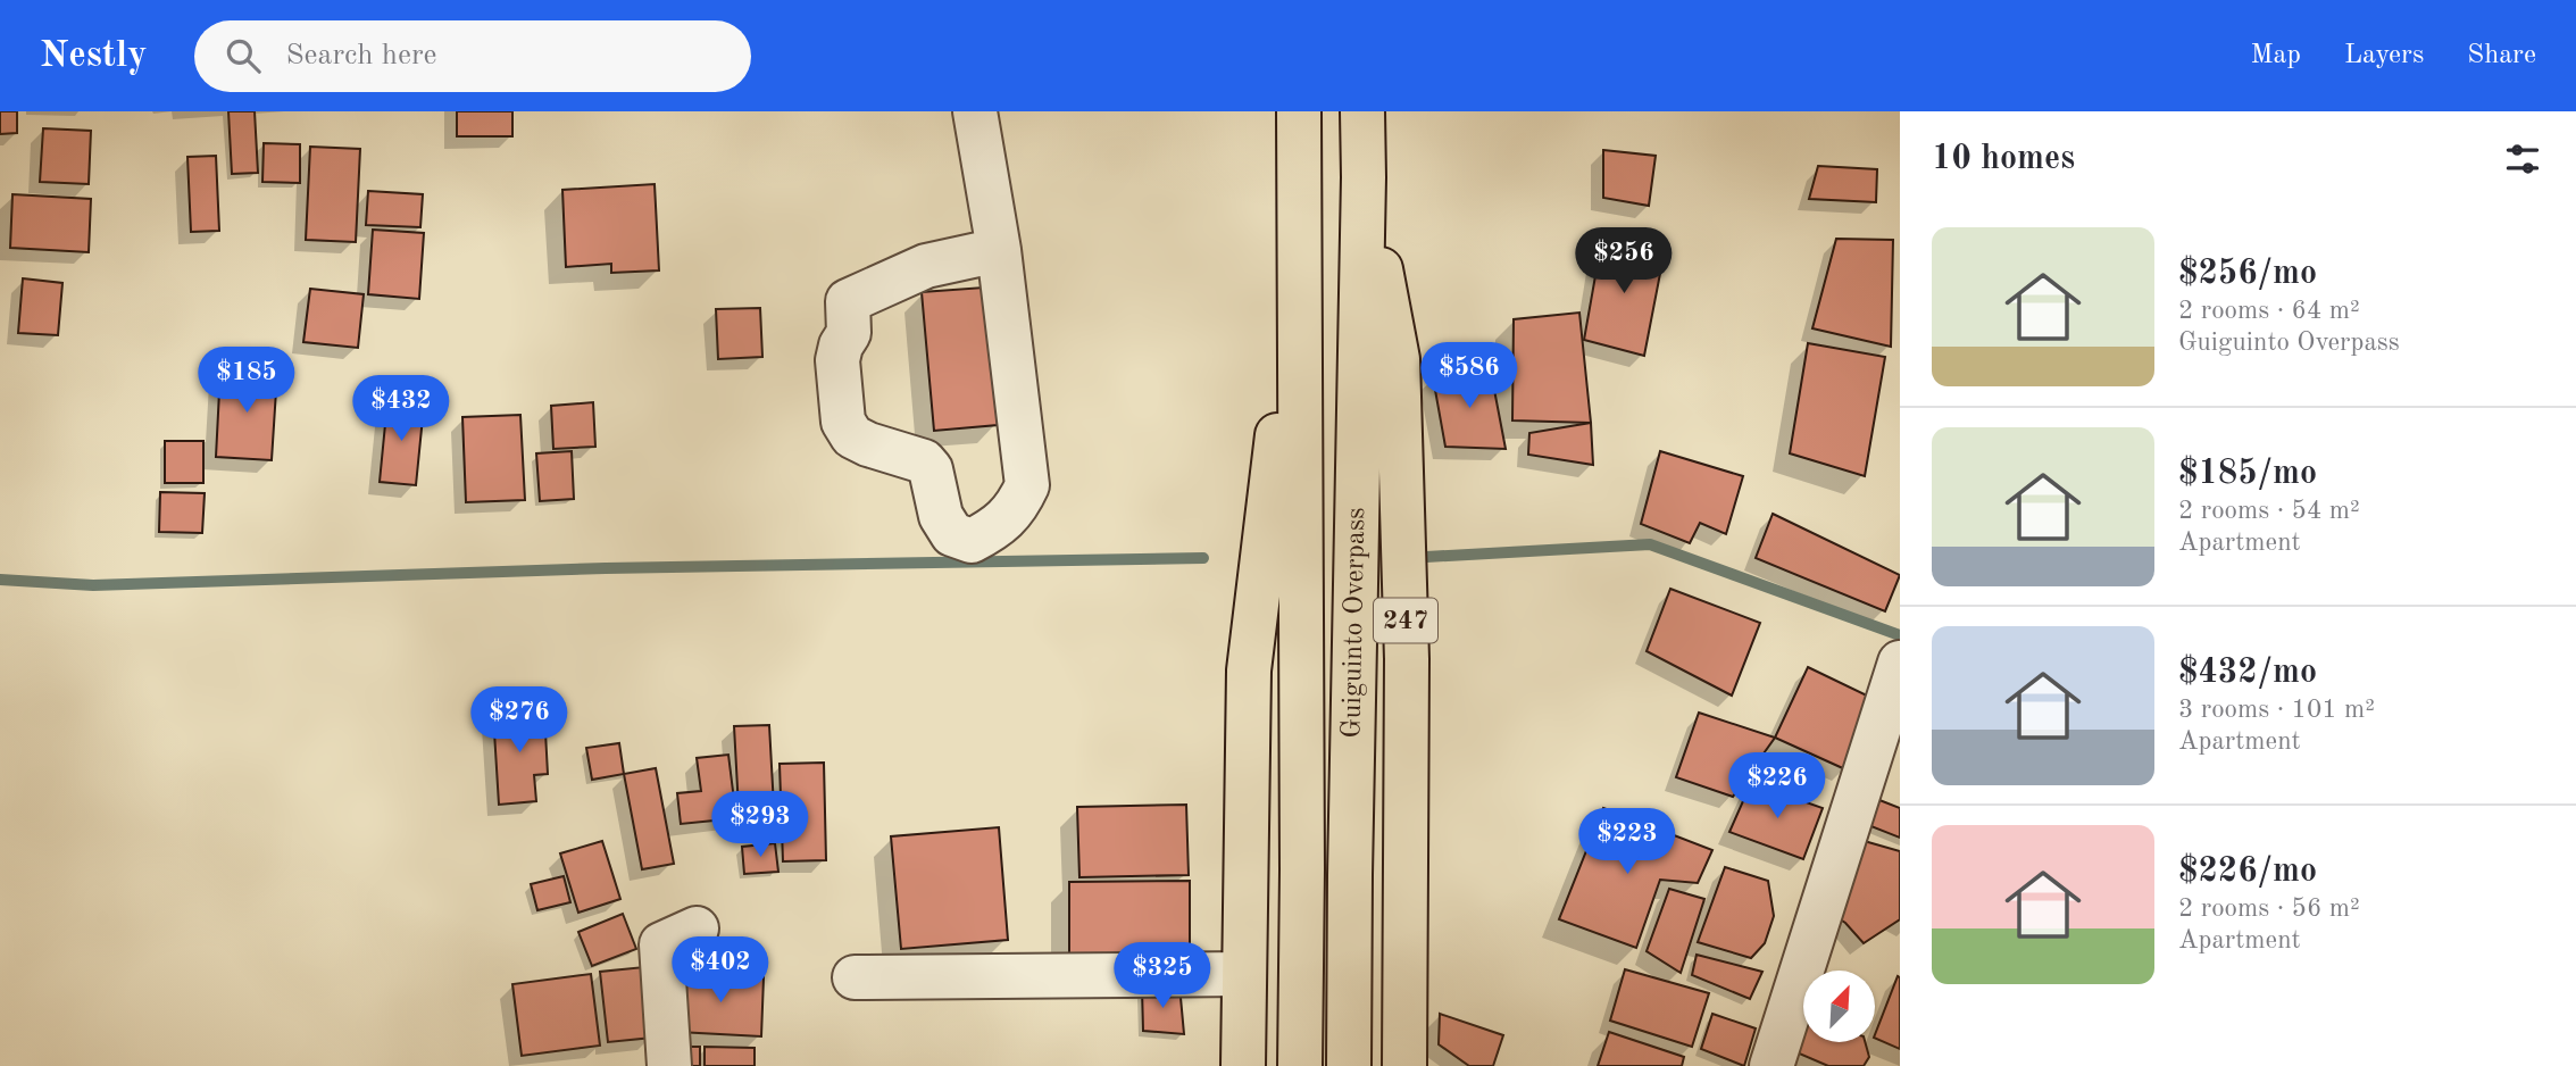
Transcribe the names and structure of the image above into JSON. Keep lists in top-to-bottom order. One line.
{"streets":{"highway":["247","Guiguinto Overpass"]},"crossings":[["247","Guiguinto Overpass"]],"north":"top right","page":{"header":"Nestly","search":"Search here","nav":["Map","Layers","Share"],"heading":"10 homes","list":[{"name":"$256/mo","note":"2 rooms · 64 m² · Guiguinto Overpass"},{"name":"$185/mo","note":"2 rooms · 54 m² · Apartment"},{"name":"$432/mo","note":"3 rooms · 101 m² · Apartment"},{"name":"$226/mo","note":"2 rooms · 56 m² · Apartment"}],"price":["$256","$586","$185","$432","$276","$226","$293","$223","$402","$325"]}}
